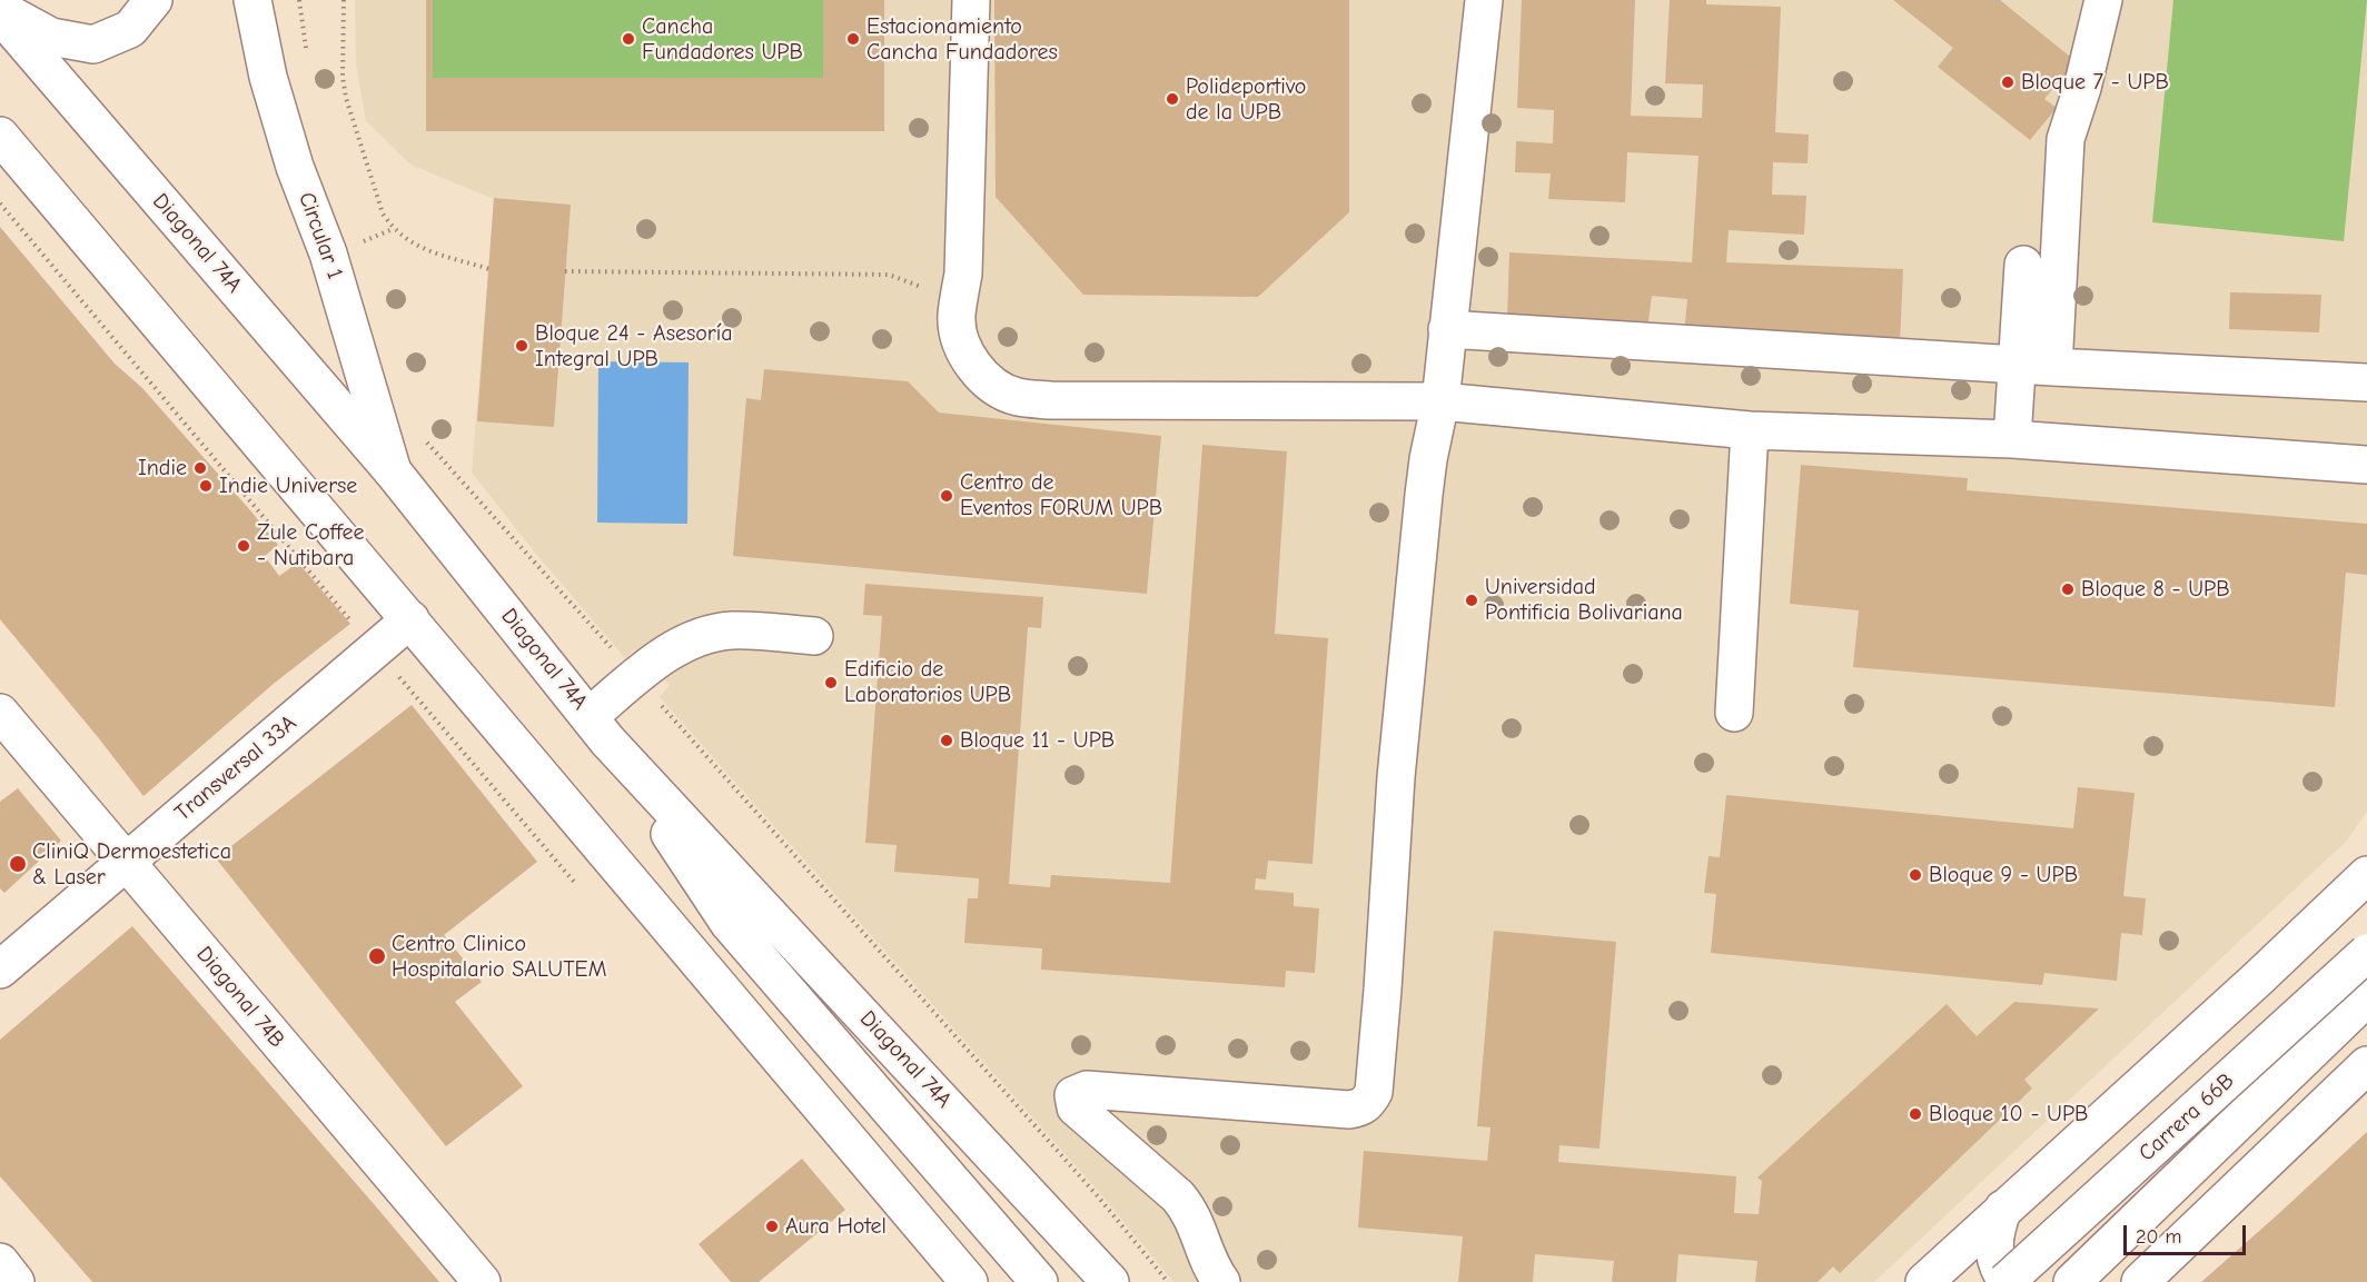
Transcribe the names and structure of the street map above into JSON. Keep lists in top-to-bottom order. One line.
{"streets":{"main road":["Circular 1","Diagonal 74A","Transversal 33A","Diagonal 74B","Carrera 66B"]},"crossings":[["Circular 1","Diagonal 74A"],["Transversal 33A","Diagonal 74B"]],"places":["Cancha Fundadores UPB","Estacionamiento Cancha Fundadores","Bloque 7 - UPB","Polideportivo de la UPB","Bloque 24 - Asesoría Integral UPB","Indie","Indie Universe","Centro de Eventos FORUM UPB","Zule Coffee - Nutibara","Bloque 8 - UPB","Universidad Pontificia Bolivariana","Edificio de Laboratorios UPB","Bloque 11 - UPB","CliniQ Dermoestetica & Laser","Bloque 9 - UPB","Centro Clinico Hospitalario SALUTEM","Bloque 10 - UPB","Aura Hotel"],"scale_bar":"20 m"}
